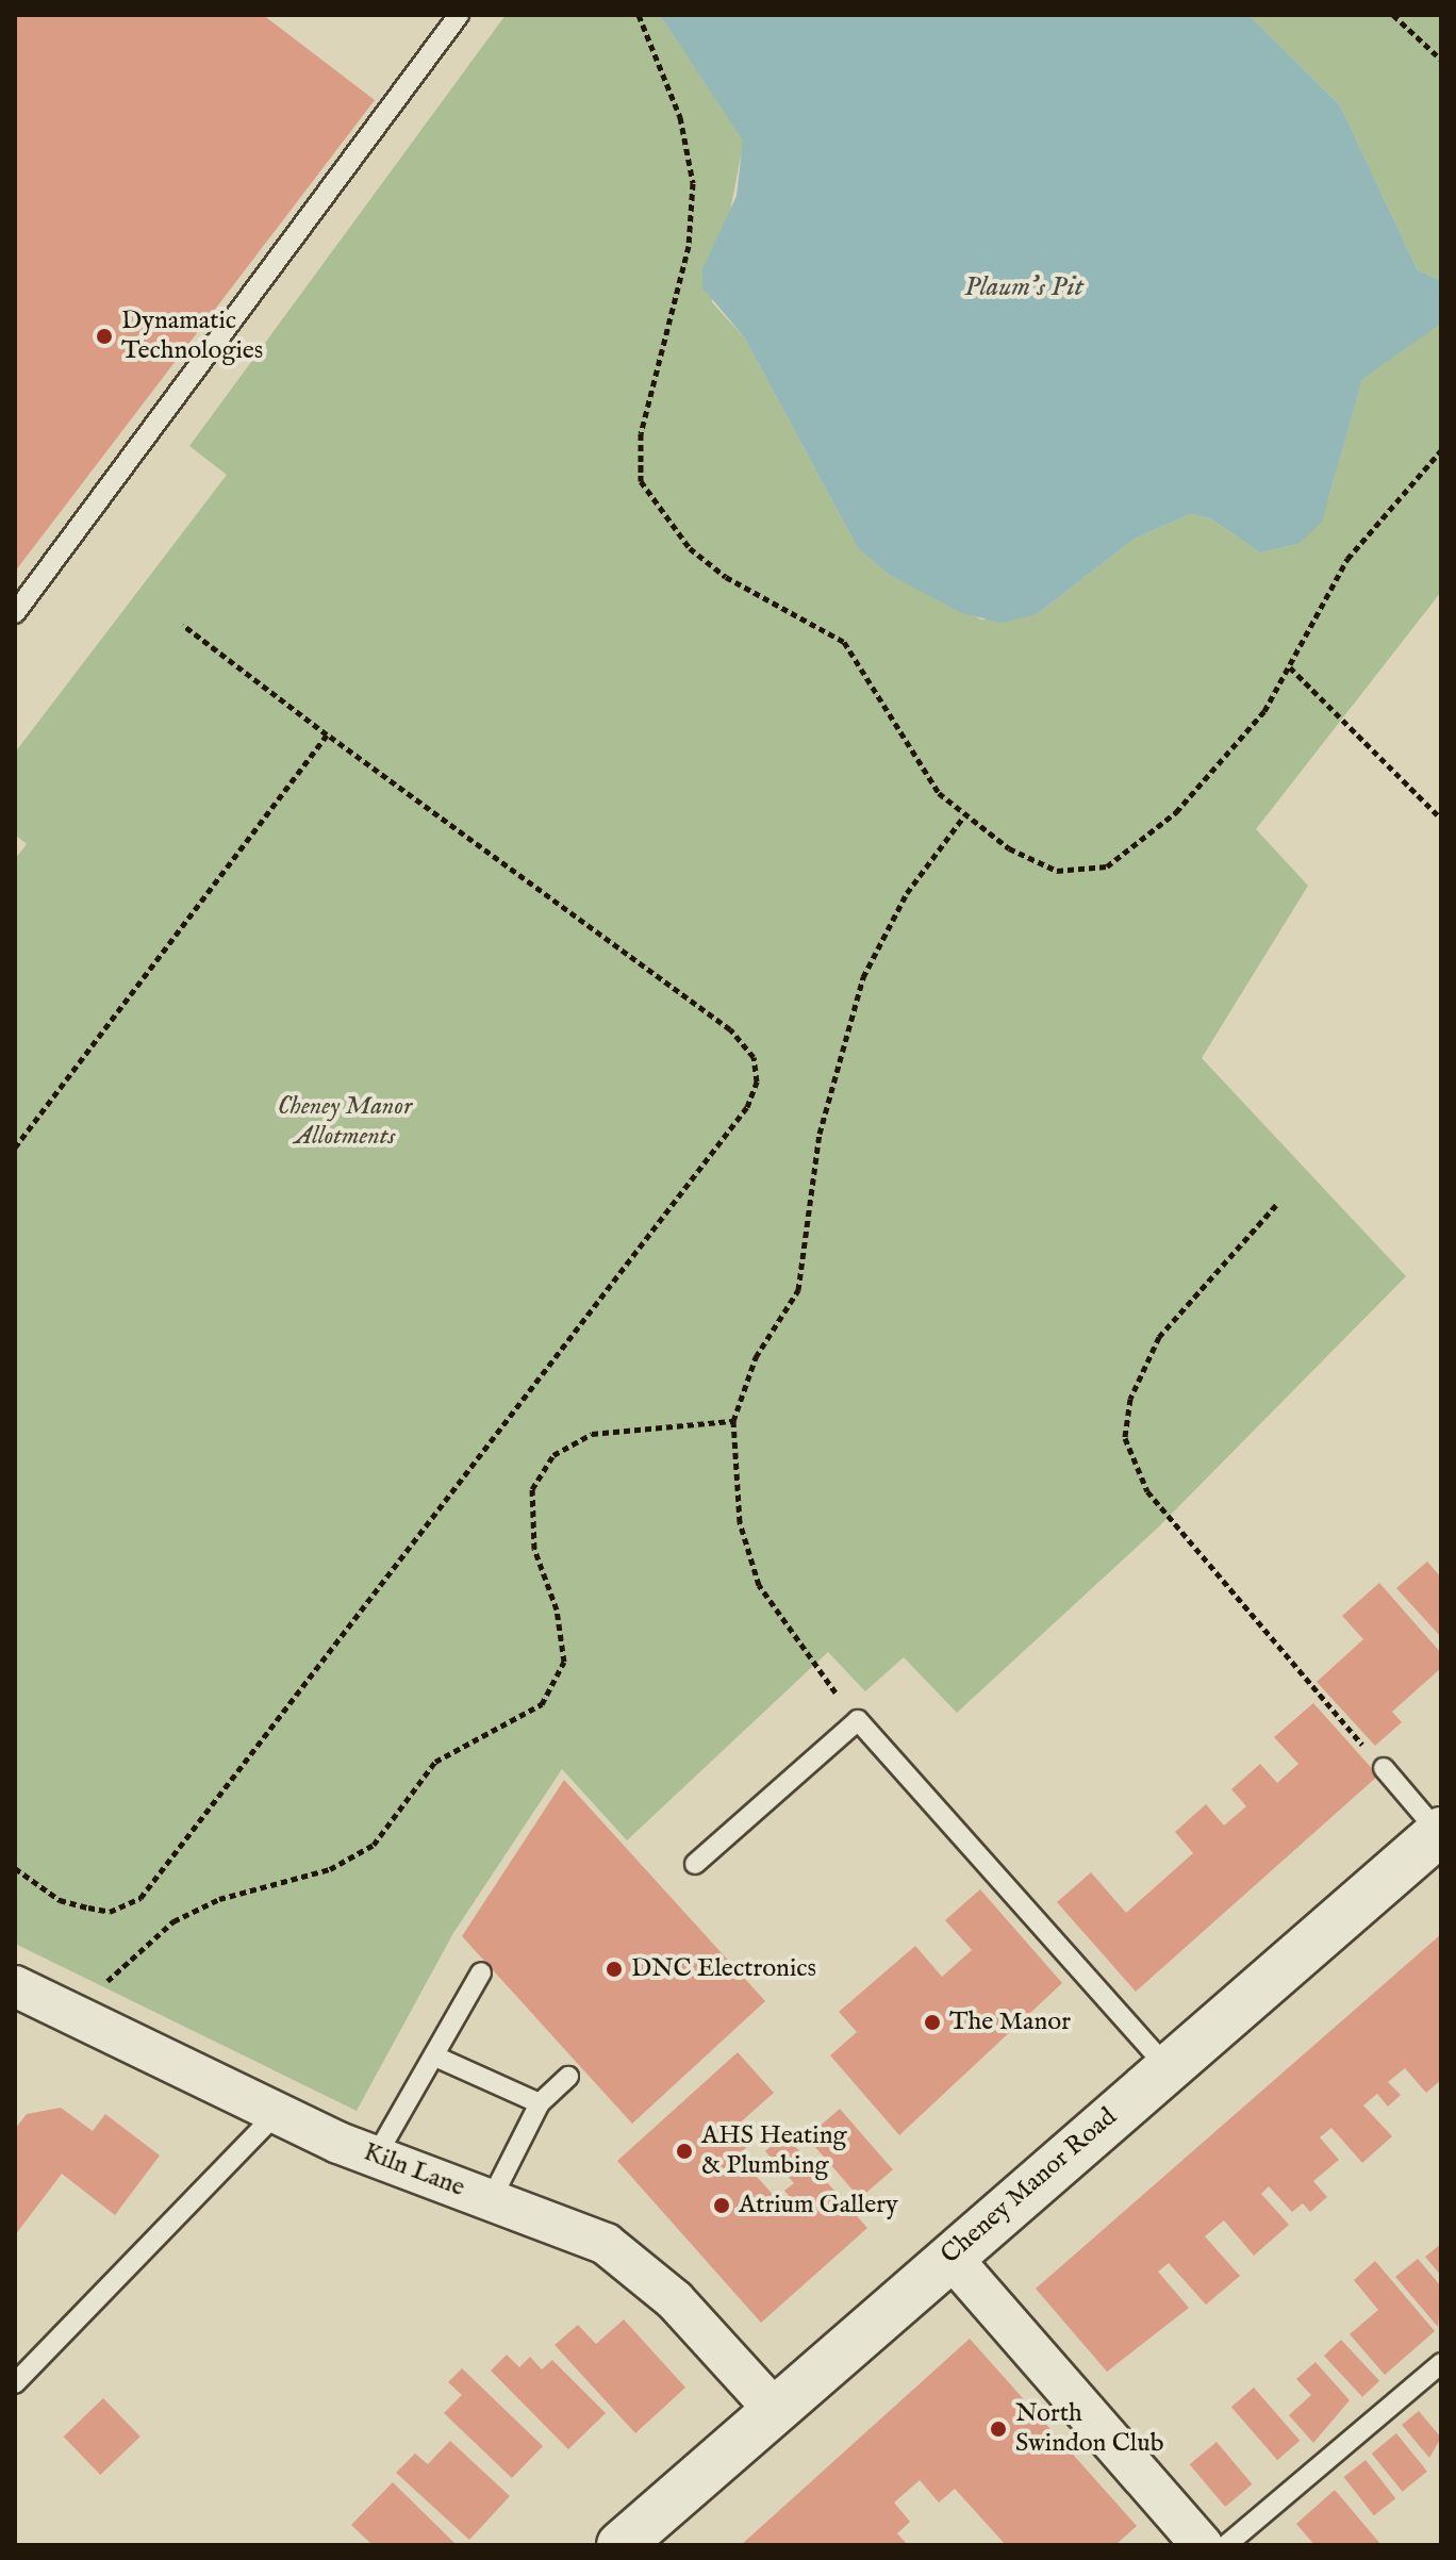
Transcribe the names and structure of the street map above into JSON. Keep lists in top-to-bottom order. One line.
{"streets":{"main road":["Cheney Manor Road"],"street":["Kiln Lane"]},"crossings":[["Kiln Lane","Cheney Manor Road"]],"water":["Plaum's Pit"],"parks":["Cheney Manor Allotments"],"places":["Dynamatic Technologies","DNC Electronics","The Manor","AHS Heating & Plumbing","Atrium Gallery","North Swindon Club"]}
